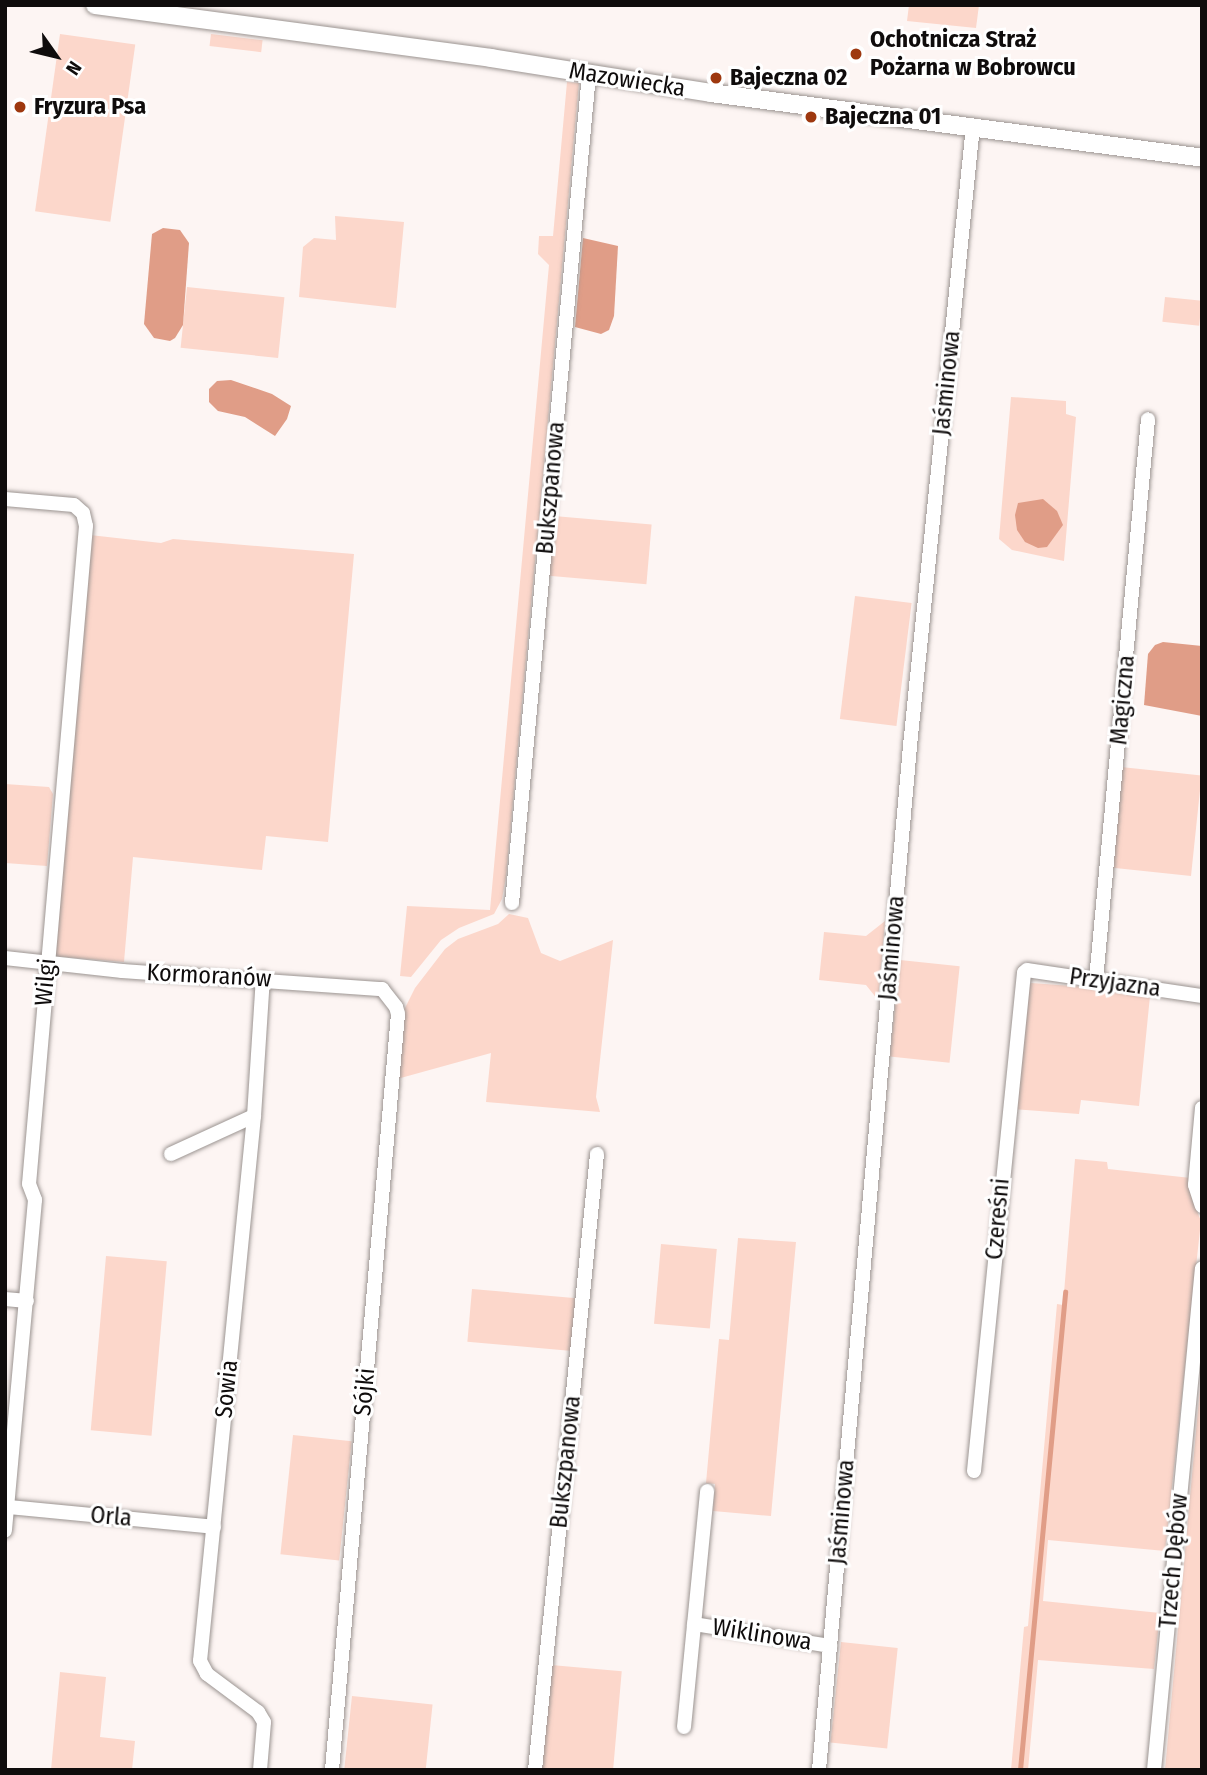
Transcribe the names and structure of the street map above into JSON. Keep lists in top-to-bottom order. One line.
{"streets":{"street":["Mazowiecka","Jaśminowa","Bukszpanowa","Magiczna","Kormoranów","Wilgi","Przyjazna","Czereśni","Sowia","Sójki","Orla","Trzech Dębów","Wiklinowa"]},"crossings":[["Mazowiecka","Jaśminowa"],["Mazowiecka","Bukszpanowa"],["Jaśminowa","Wiklinowa"],["Magiczna","Przyjazna"],["Kormoranów","Wilgi"],["Kormoranów","Sowia"],["Kormoranów","Sójki"],["Wilgi","Orla"],["Przyjazna","Czereśni"],["Sowia","Orla"]],"places":["Ochotnicza Straż Pożarna w Bobrowcu","Bajeczna 02","Fryzura Psa","Bajeczna 01"],"north":"bottom right"}
